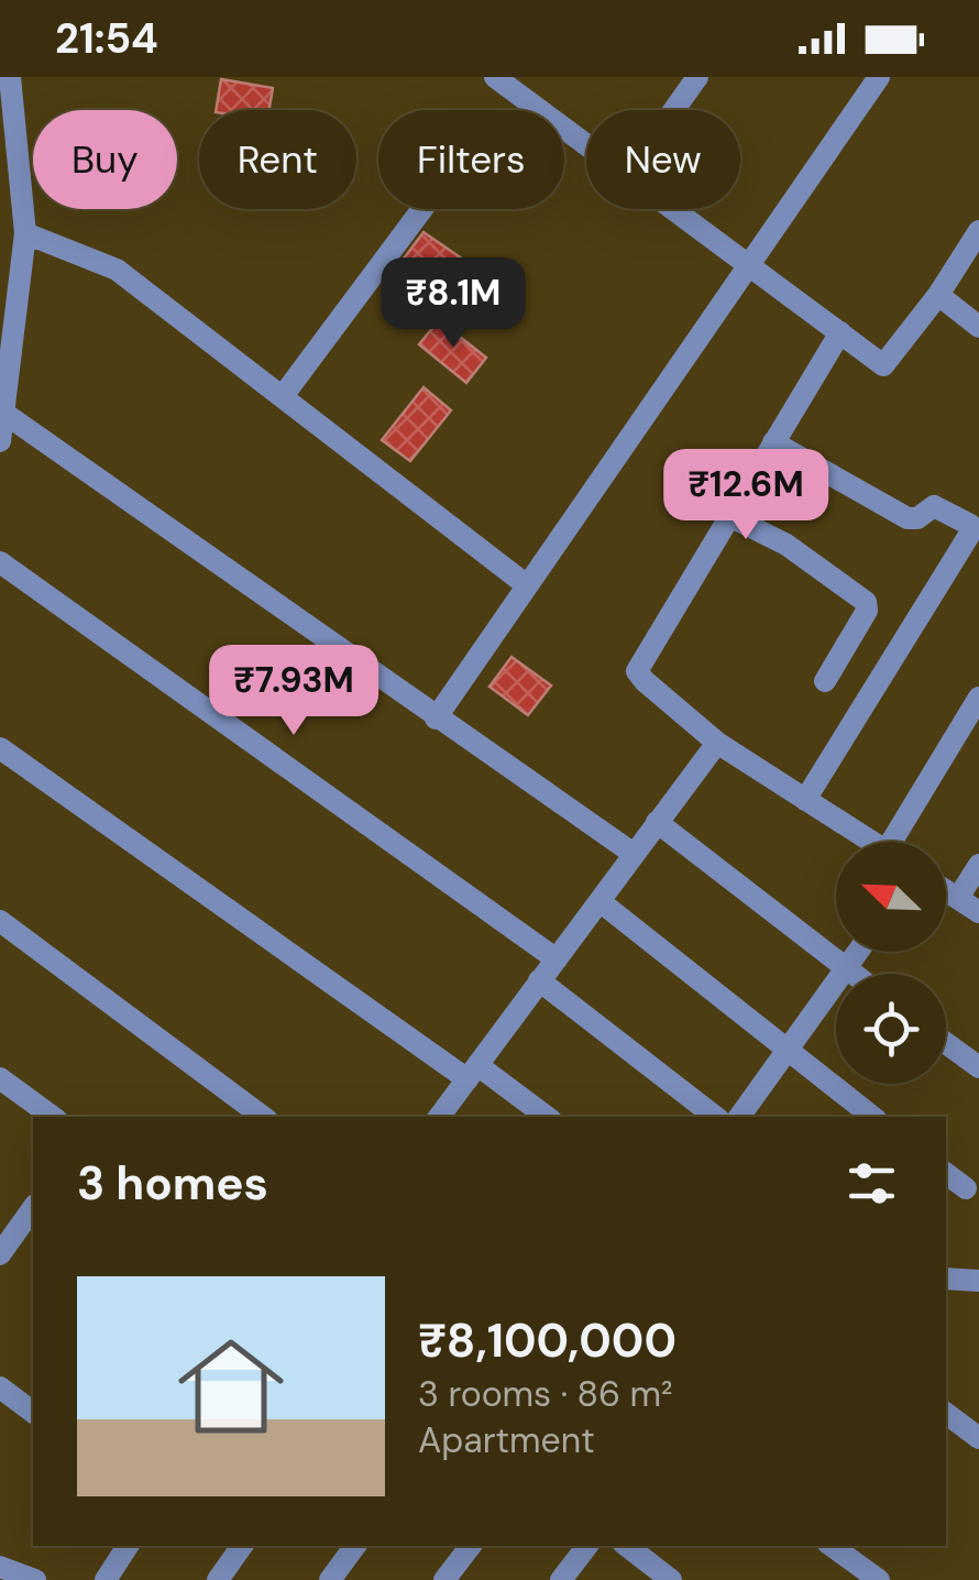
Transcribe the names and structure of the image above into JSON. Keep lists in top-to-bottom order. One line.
{"north":"top left","page":{"status":"21:54","chip":["Buy","Rent","Filters","New"],"price":["₹8.1M","₹12.6M","₹7.93M"],"heading":"3 homes","list":[{"name":"₹8,100,000","note":"3 rooms · 86 m² · Apartment"}]}}
